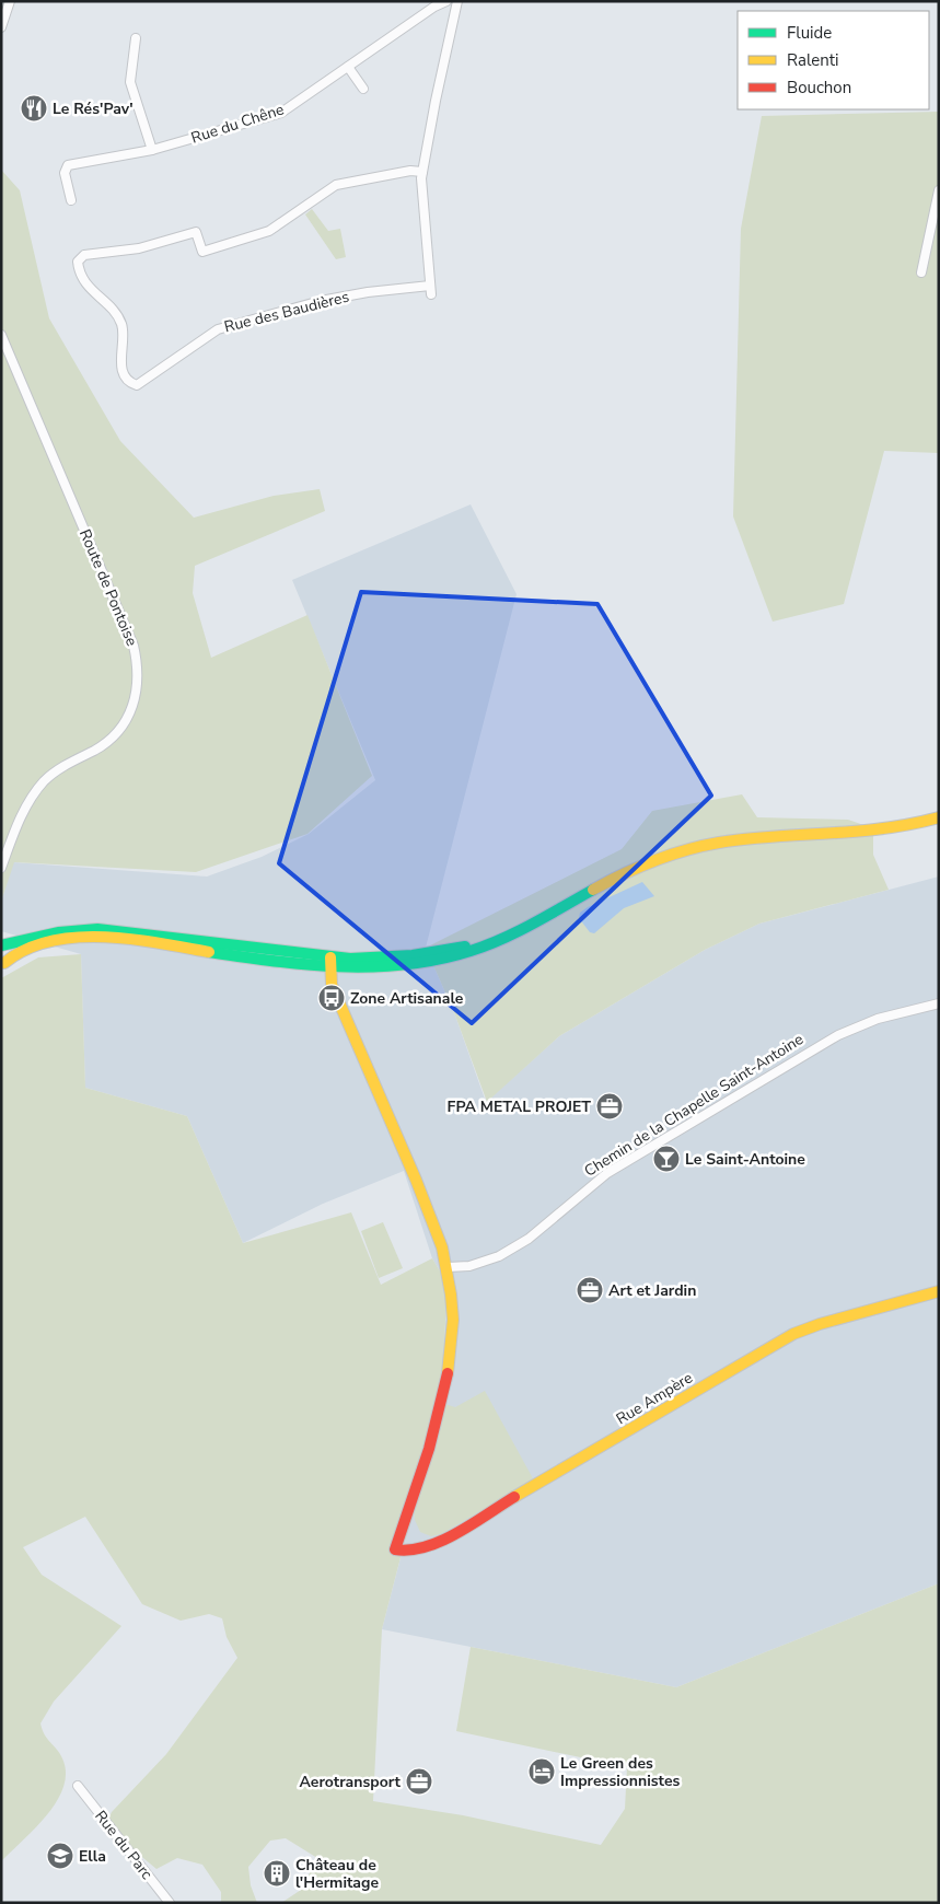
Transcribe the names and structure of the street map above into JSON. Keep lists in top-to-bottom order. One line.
{"streets":{"main road":["Rue Ampère"],"street":["Rue du Chêne","Rue des Baudières","Route de Pontoise","Chemin de la Chapelle Saint-Antoine","Rue du Parc"]},"crossings":[["Chemin de la Chapelle Saint-Antoine","Rue Ampère"]],"places":{"restaurant":["Le Rés'Pav'"],"bus stop":["Zone Artisanale"],"office":["FPA METAL PROJET","Art et Jardin","Aerotransport"],"bar":["Le Saint-Antoine"],"hotel":["Le Green des Impressionnistes"],"school or university":["Ella"],"building":["Château de l'Hermitage"]},"legend":["Fluide","Ralenti","Bouchon"]}
